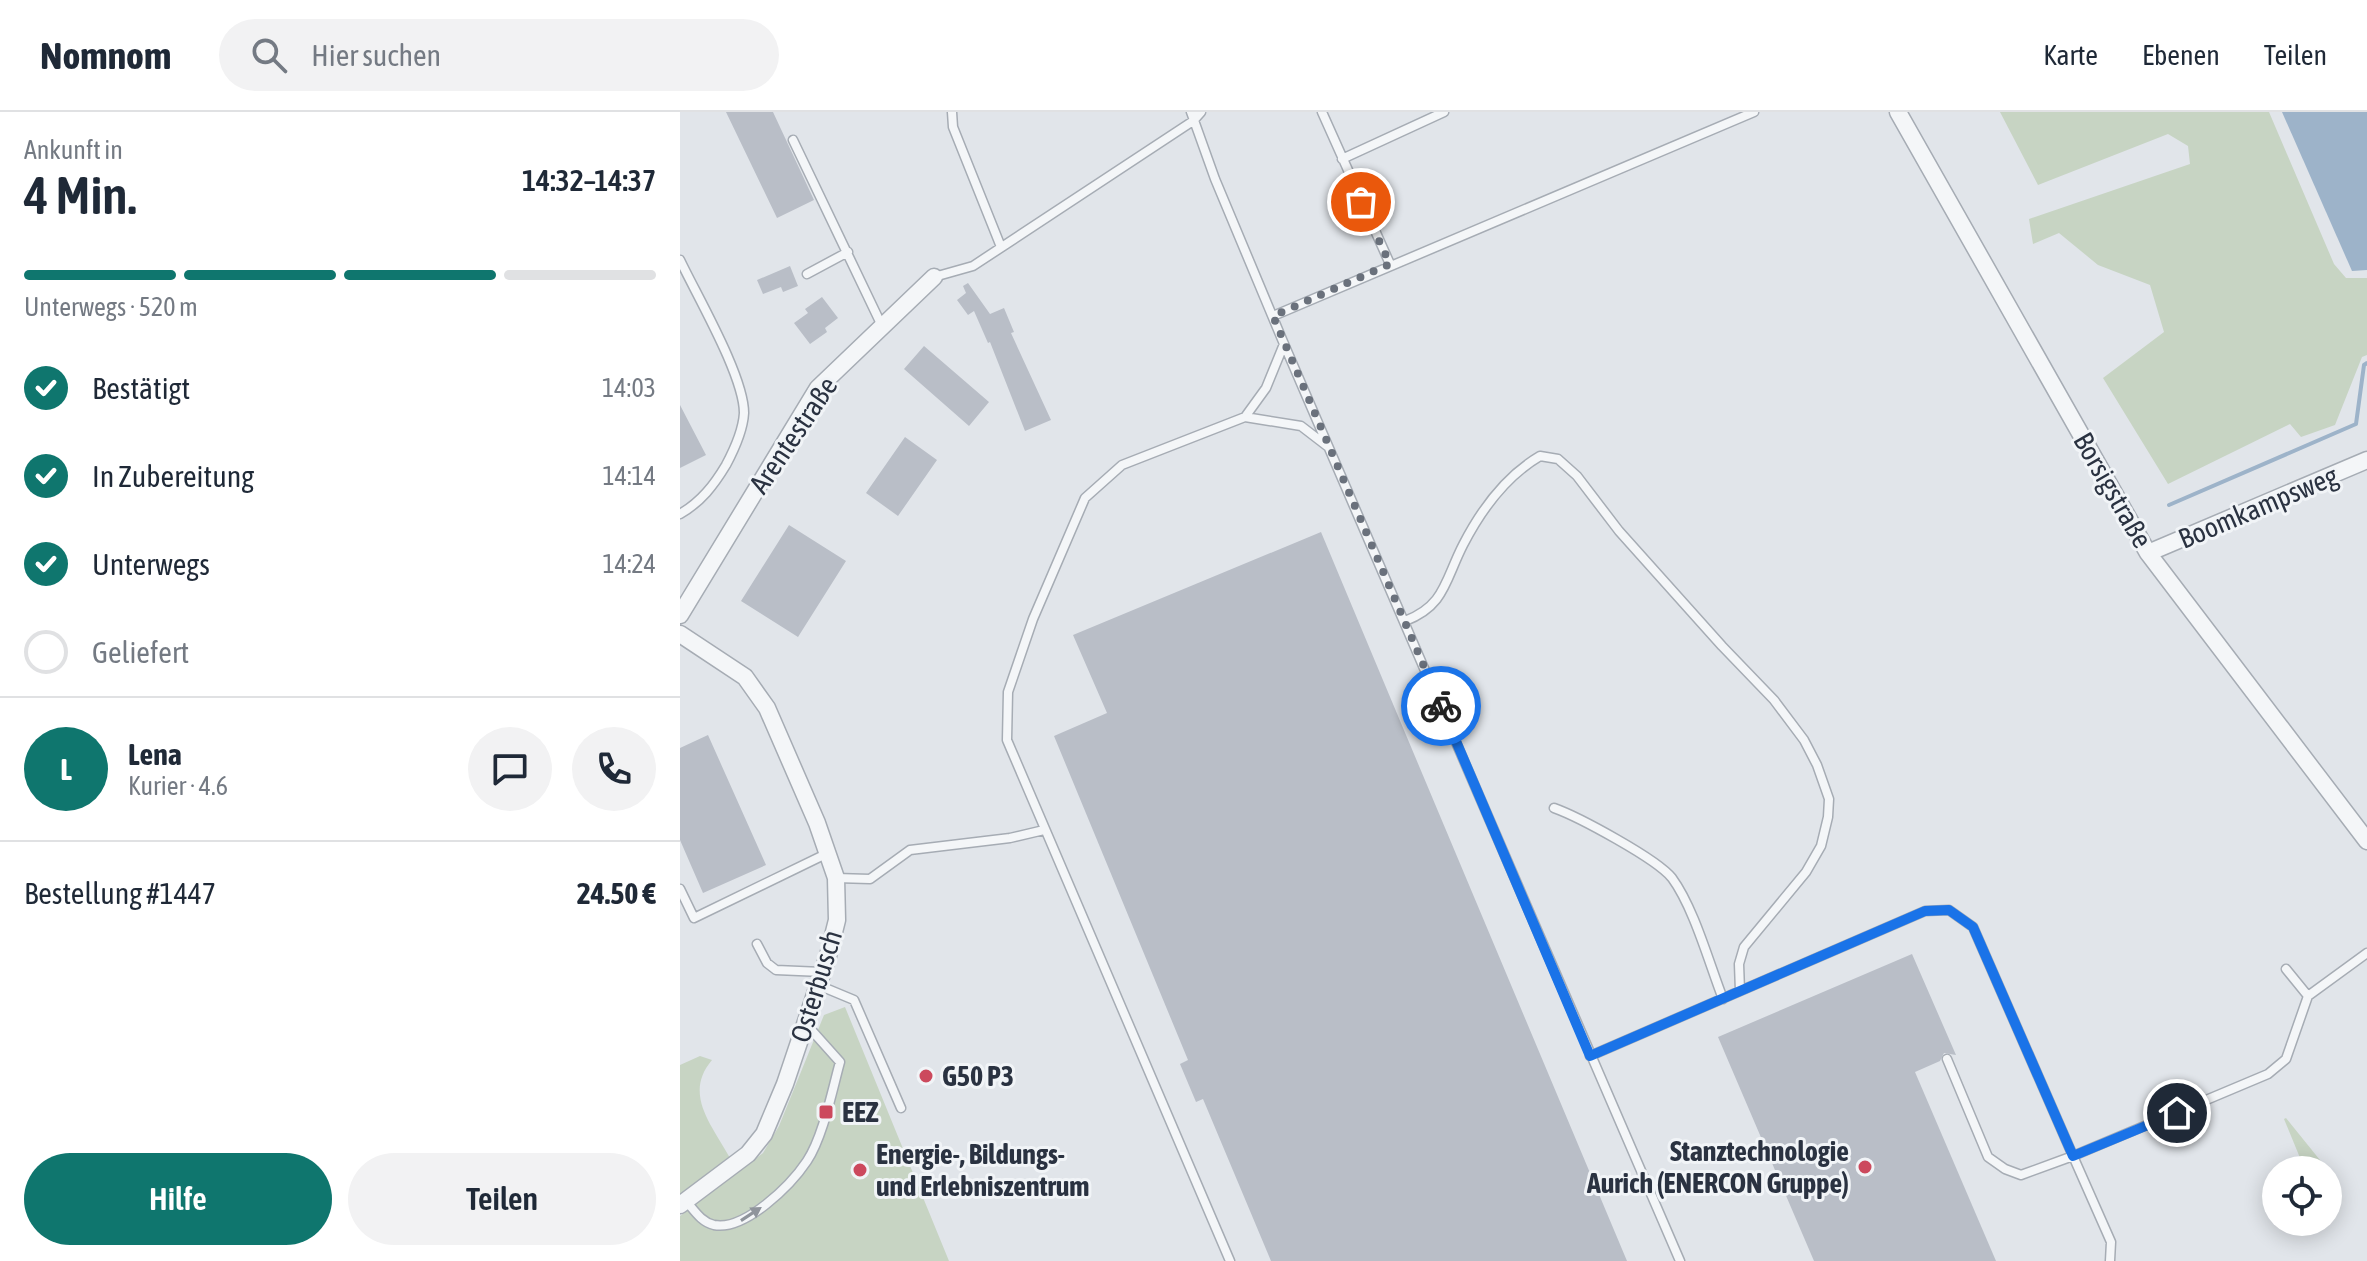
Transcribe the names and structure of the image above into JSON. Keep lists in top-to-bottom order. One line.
{"streets":{"street":["Arentestraße","Borsigstraße","Boomkampsweg","Osterbusch"]},"crossings":[["Borsigstraße","Boomkampsweg"]],"places":{"other":["G50 P3","Stanztechnologie Aurich (ENERCON Gruppe)","Energie-, Bildungs- und Erlebniszentrum"],"transit":["EEZ"]},"page":{"header":"Nomnom","search":"Hier suchen","nav":["Karte","Ebenen","Teilen"],"heading":["4 Min.","Ankunft in","14:32–14:37"],"panel":["Lena","Kurier · 4.6","Bestellung #1447","24.50 €"],"bar":"Unterwegs · 520 m","list":[["Bestätigt","14:03"],["In Zubereitung","14:14"],["Unterwegs","14:24"],"Geliefert"],"round":"L","buttons":["Hilfe","Teilen"]}}
